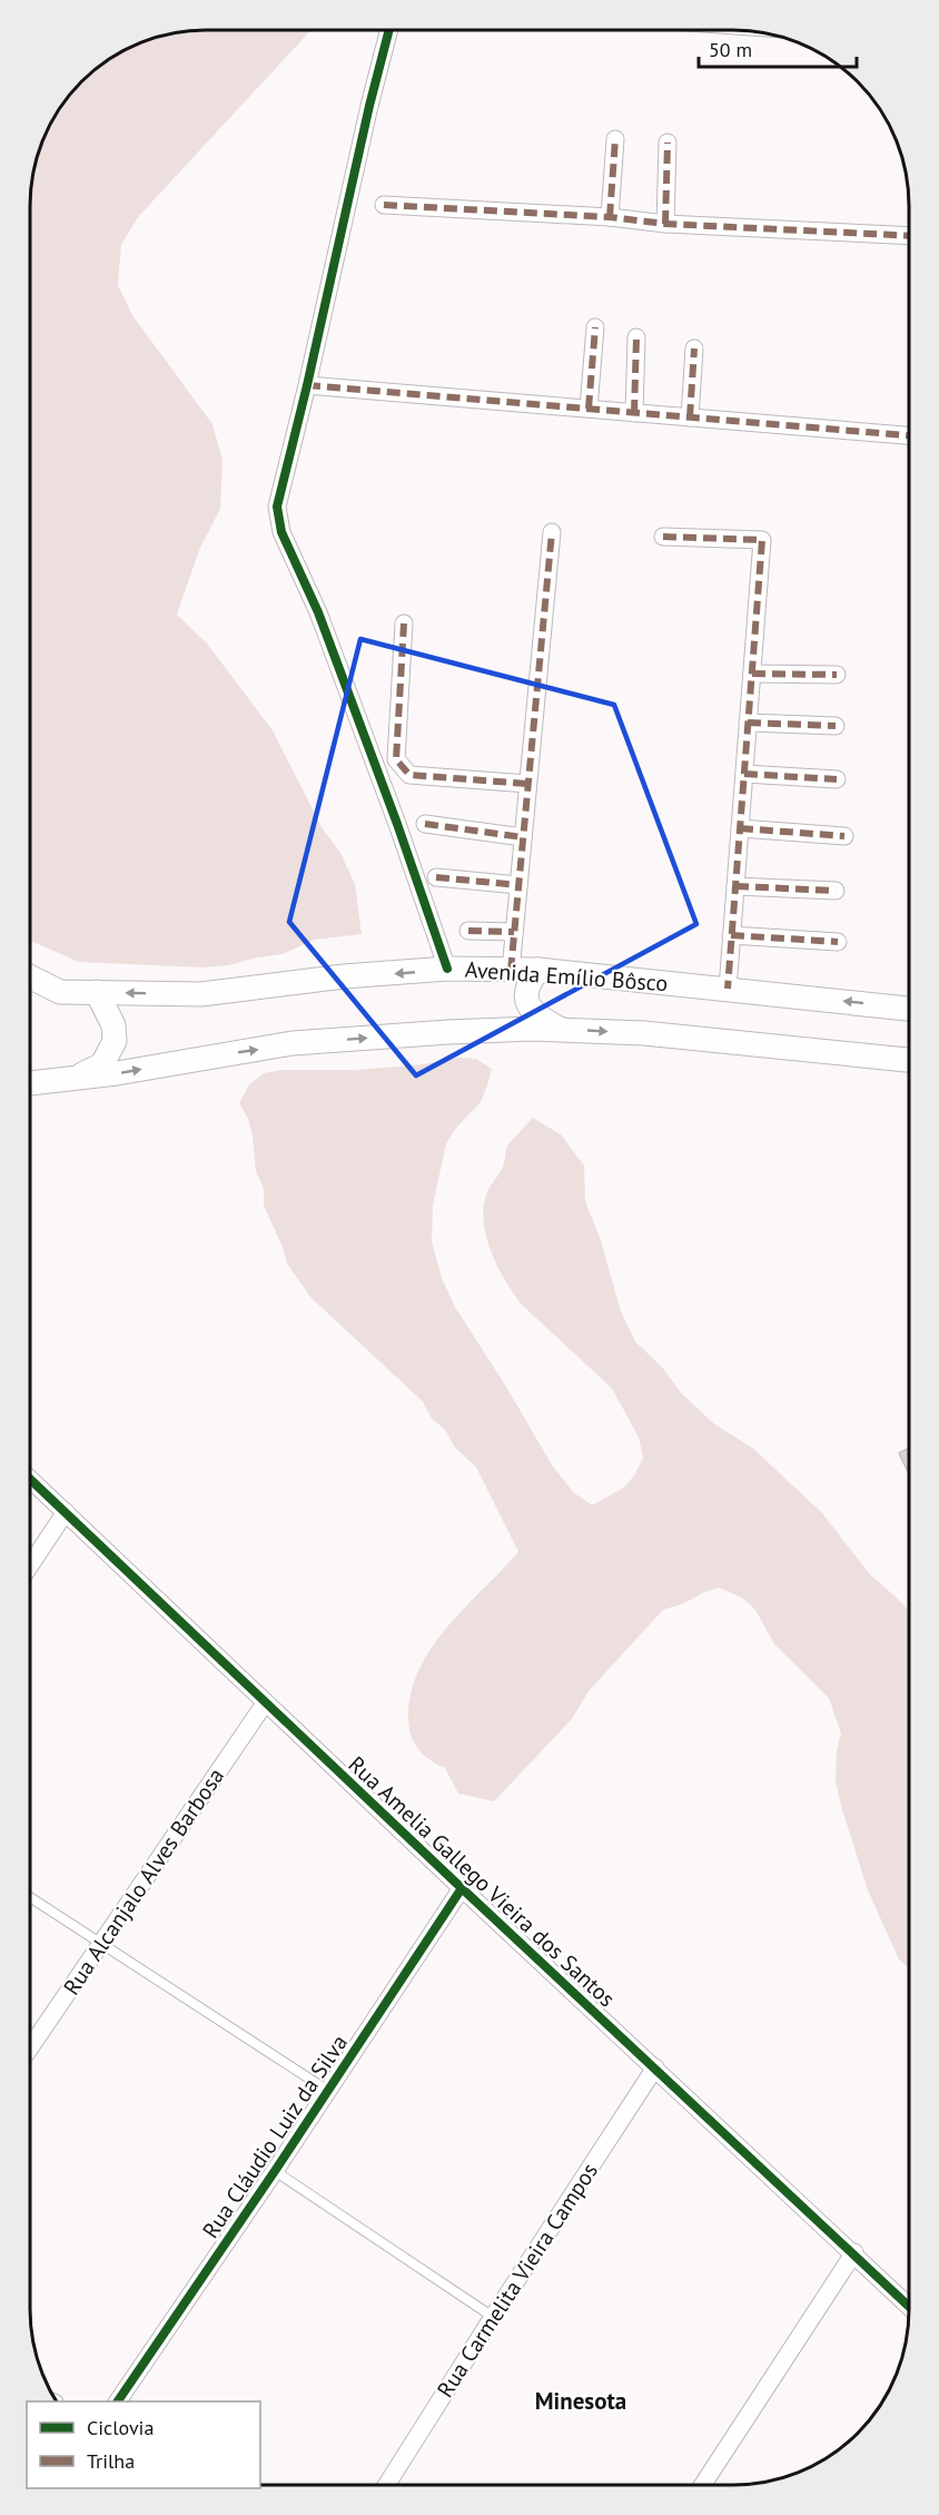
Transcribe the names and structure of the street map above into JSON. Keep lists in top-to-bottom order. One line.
{"streets":{"main road":["Avenida Emílio Bôsco"],"street":["Rua Alcanjalo Alves Barbosa","Rua Amelia Gallego Vieira dos Santos","Rua Cláudio Luiz da Silva","Rua Carmelita Vieira Campos"]},"crossings":[["Rua Alcanjalo Alves Barbosa","Rua Amelia Gallego Vieira dos Santos"],["Rua Amelia Gallego Vieira dos Santos","Rua Cláudio Luiz da Silva"],["Rua Amelia Gallego Vieira dos Santos","Rua Carmelita Vieira Campos"]],"districts":["Minesota"],"legend":["Ciclovia","Trilha"],"scale_bar":"50 m"}
